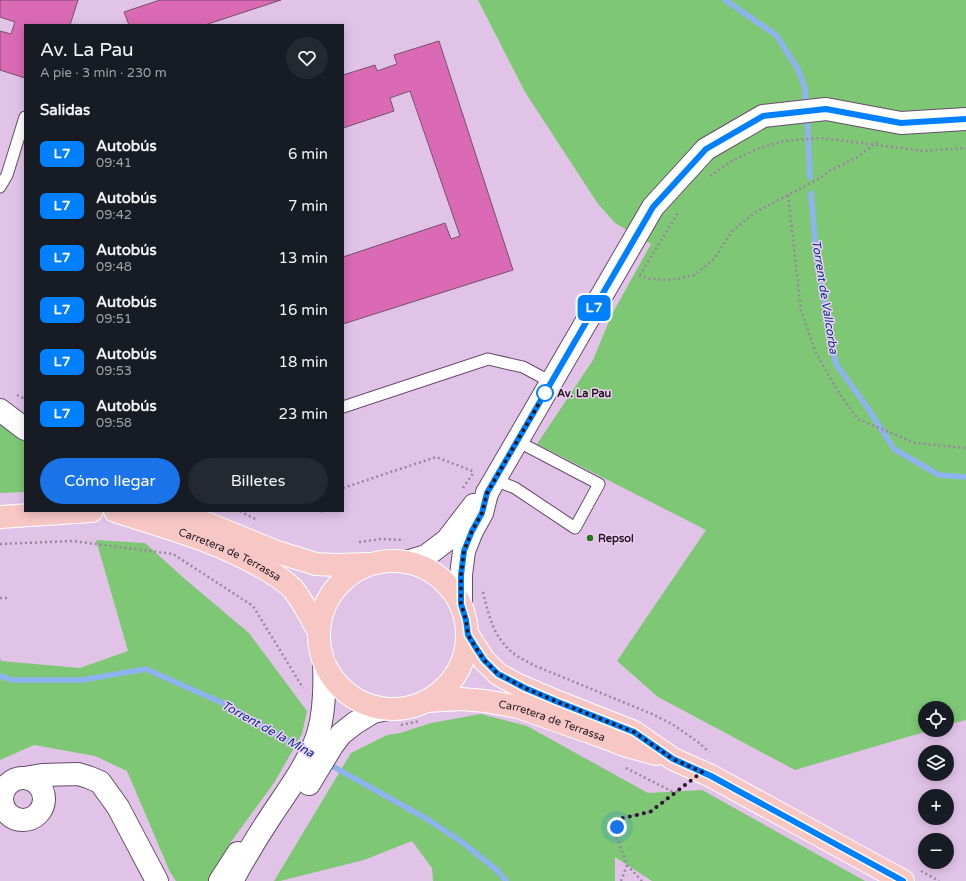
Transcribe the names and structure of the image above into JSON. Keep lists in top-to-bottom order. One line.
{"streets":{"main road":["Carretera de Terrassa"]},"water":["Torrent de Vallcorba","Torrent de la Mina"],"places":["Av. La Pau","Repsol"],"lines":["bus line L7"],"page":{"on_map":"L7","heading":[["Av. La Pau","A pie · 3 min · 230 m"],"Salidas"],"list":[{"mark":"L7","name":"Autobús","note":"09:41","value":"6 min"},{"mark":"L7","name":"Autobús","note":"09:42","value":"7 min"},{"mark":"L7","name":"Autobús","note":"09:48","value":"13 min"},{"mark":"L7","name":"Autobús","note":"09:51","value":"16 min"},{"mark":"L7","name":"Autobús","note":"09:53","value":"18 min"},{"mark":"L7","name":"Autobús","note":"09:58","value":"23 min"}],"buttons":["Cómo llegar","Billetes"],"map_buttons":["+","−"]}}
